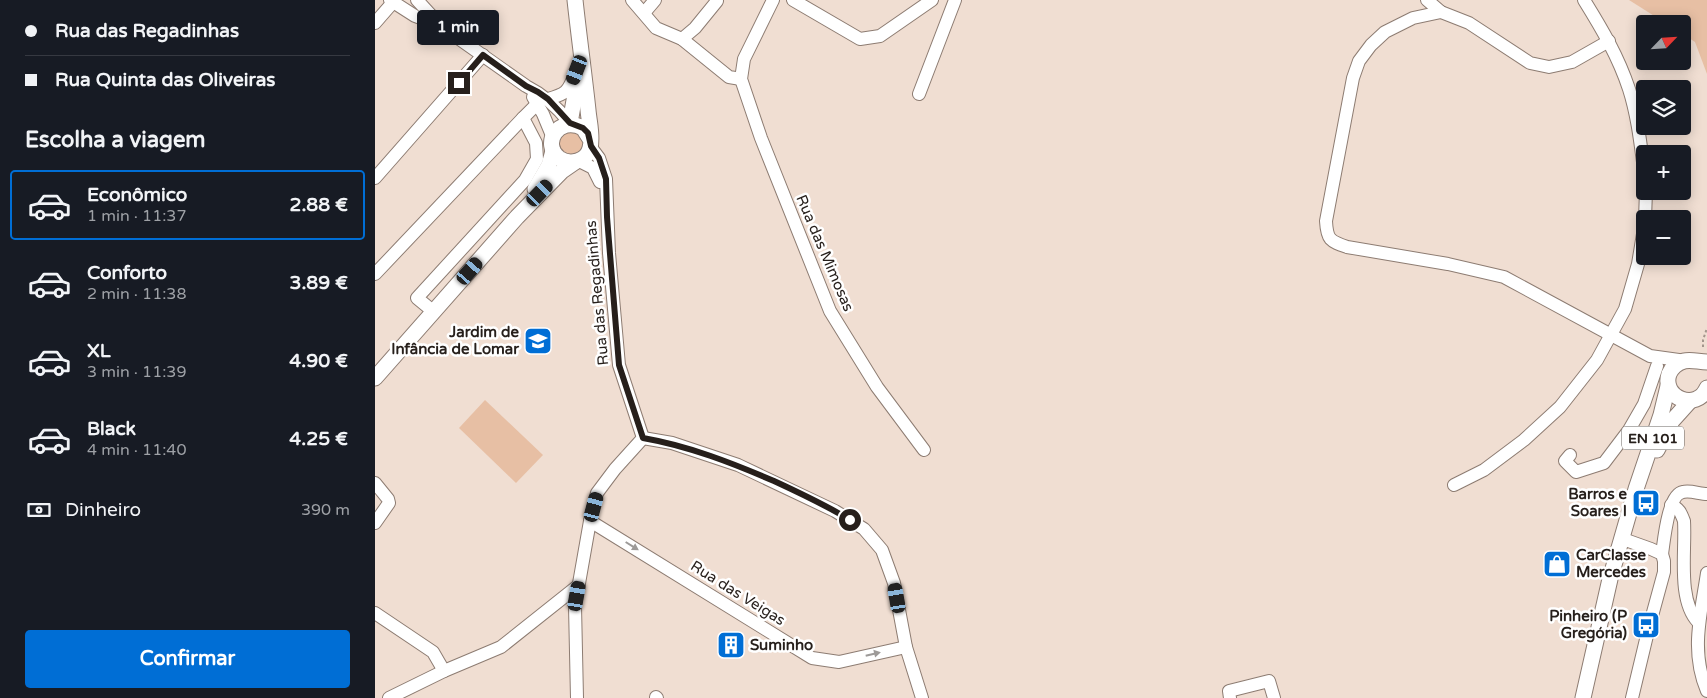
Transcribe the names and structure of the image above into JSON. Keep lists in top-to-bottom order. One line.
{"streets":{"main road":["EN 101"],"street":["Rua das Mimosas","Rua das Regadinhas","Rua das Veigas"]},"one_way":["Rua das Veigas"],"places":{"school or university":["Jardim de Infância de Lomar"],"bus stop":["Barros e Soares I","Pinheiro (P Gregória)"],"shop":["CarClasse Mercedes"],"building":["Suminho"]},"north":"top right","page":{"banner":["Rua das Regadinhas","Rua Quinta das Oliveiras"],"bubble":"1 min","map_buttons":["+","−"],"heading":"Escolha a viagem","list":[{"name":"Econômico","note":"1 min · 11:37","value":"2.88 €"},{"name":"Conforto","note":"2 min · 11:38","value":"3.89 €"},{"name":"XL","note":"3 min · 11:39","value":"4.90 €"},{"name":"Black","note":"4 min · 11:40","value":"4.25 €"}],"pay":["Dinheiro","390 m"],"buttons":"Confirmar"}}
